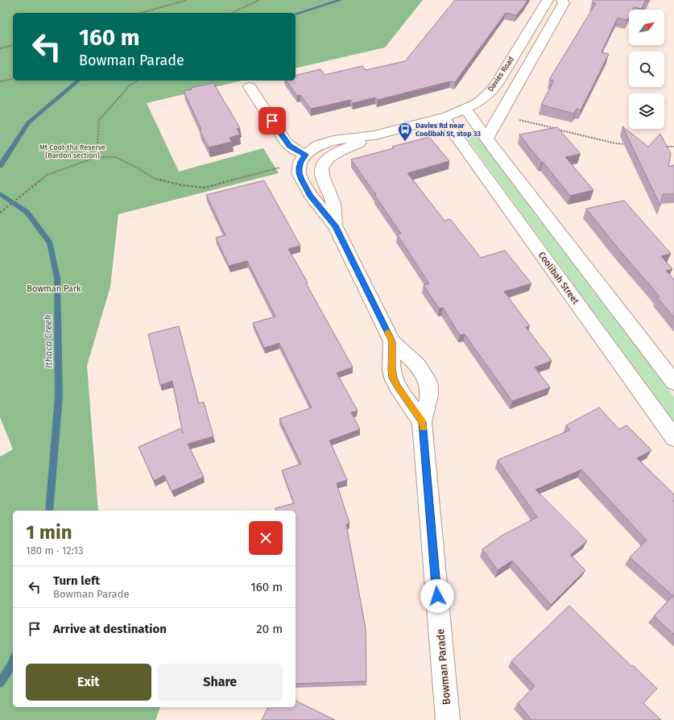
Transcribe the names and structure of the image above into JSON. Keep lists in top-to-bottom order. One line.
{"streets":{"street":["Davies Road","Coolibah Street","Bowman Parade"]},"crossings":[["Davies Road","Coolibah Street"],["Davies Road","Bowman Parade"]],"water":["Ithaca Creek"],"parks":["Mt Coot-tha Reserve (Bardon section)","Bowman Park"],"places":{"bus stop":["Davies Rd near Coolibah St, stop 33"]},"north":"top right","page":{"turn":["160 m","Bowman Parade"],"heading":["1 min","180 m · 12:13"],"list":[{"name":"Turn left","note":"Bowman Parade","value":"160 m"},{"name":"Arrive at destination","value":"20 m"}],"buttons":["Exit","Share"]}}
